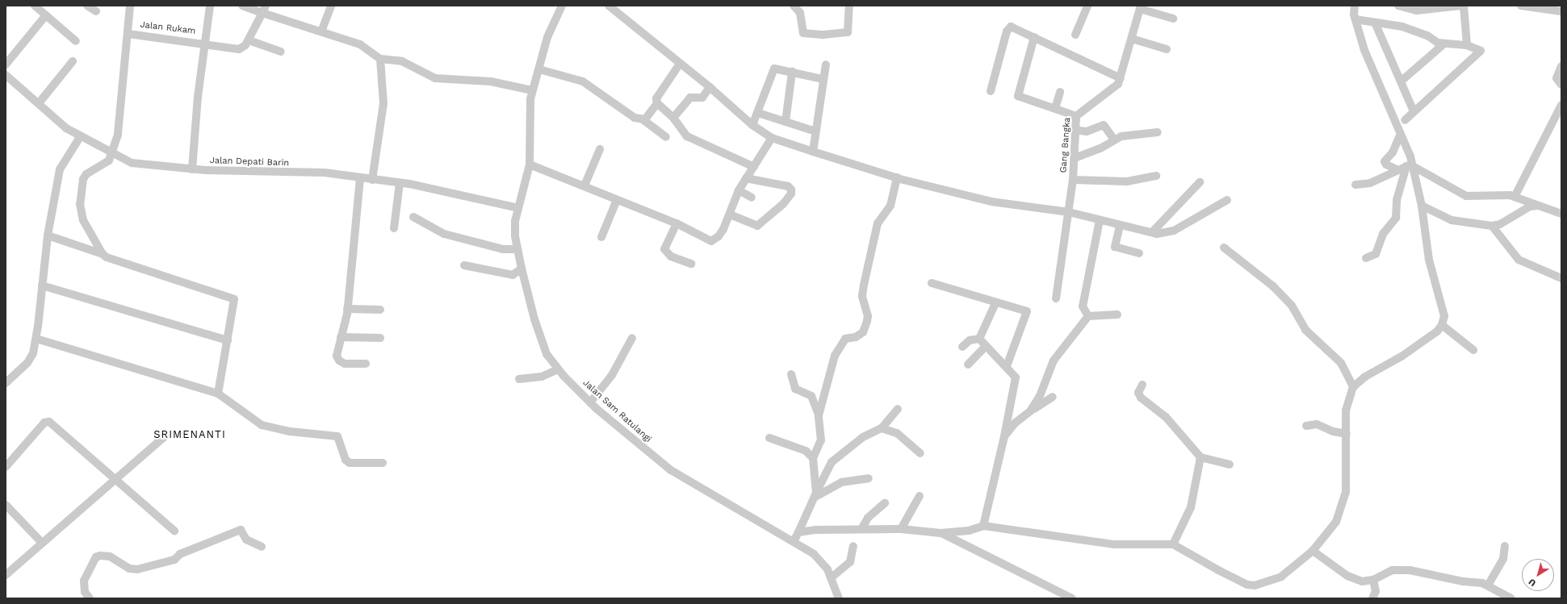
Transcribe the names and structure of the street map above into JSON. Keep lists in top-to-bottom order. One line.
{"streets":{"street":["Jalan Rukam","Gang Bangka","Jalan Depati Barin","Jalan Sam Ratulangi"]},"crossings":[["Jalan Depati Barin","Jalan Sam Ratulangi"]],"districts":["SRIMENANTI"],"north":"bottom left"}
